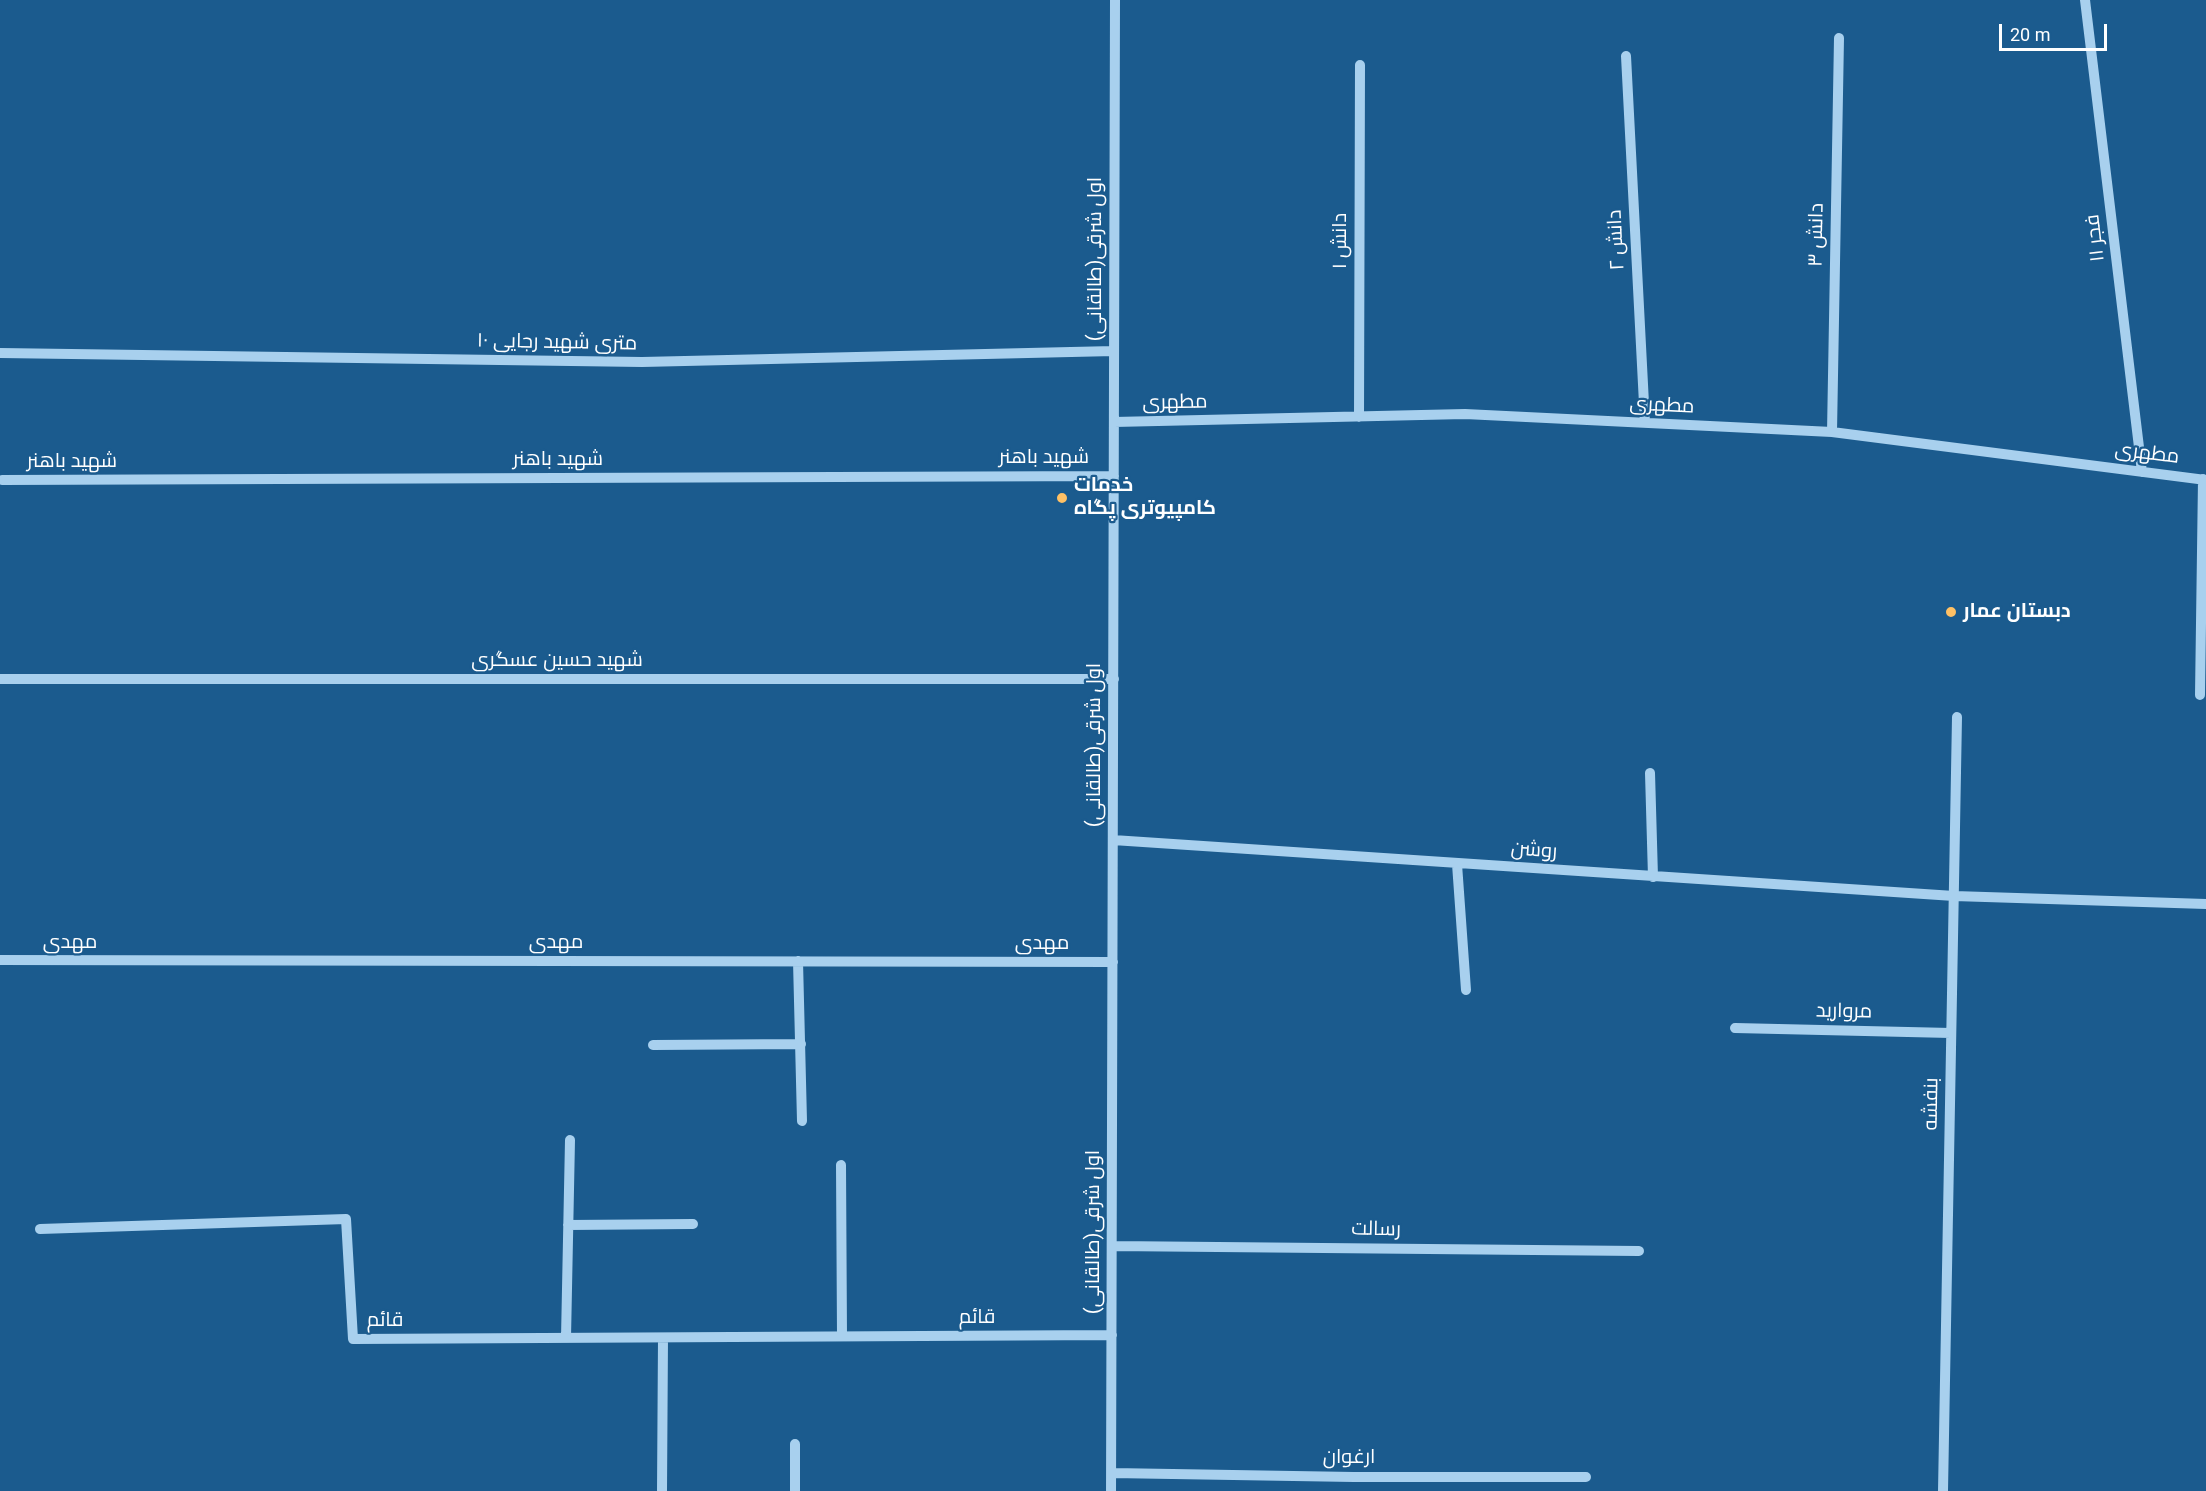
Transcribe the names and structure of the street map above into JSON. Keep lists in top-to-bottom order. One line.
{"streets":{"street":["دانش ۳","فجر ۱۱","دانش ۲","دانش ۱","اول شرقی(طالقانی)","۱۰ متری شهید رجایی","مطهری","شهید باهنر","شهید حسین عسگری","روشن","مهدی","مروارید","بنفشه","رسالت","قائم","ارغوان"]},"crossings":[["دانش ۳","مطهری"],["فجر ۱۱","مطهری"],["دانش ۲","مطهری"],["دانش ۱","مطهری"],["اول شرقی(طالقانی)","۱۰ متری شهید رجایی"],["اول شرقی(طالقانی)","مطهری"],["اول شرقی(طالقانی)","شهید باهنر"],["اول شرقی(طالقانی)","شهید حسین عسگری"],["اول شرقی(طالقانی)","روشن"],["اول شرقی(طالقانی)","مهدی"],["اول شرقی(طالقانی)","رسالت"],["اول شرقی(طالقانی)","قائم"],["اول شرقی(طالقانی)","ارغوان"],["روشن","بنفشه"],["مروارید","بنفشه"]],"places":["خدمات کامپیوتری پگاه","دبستان عمار"],"scale_bar":"20 m"}
